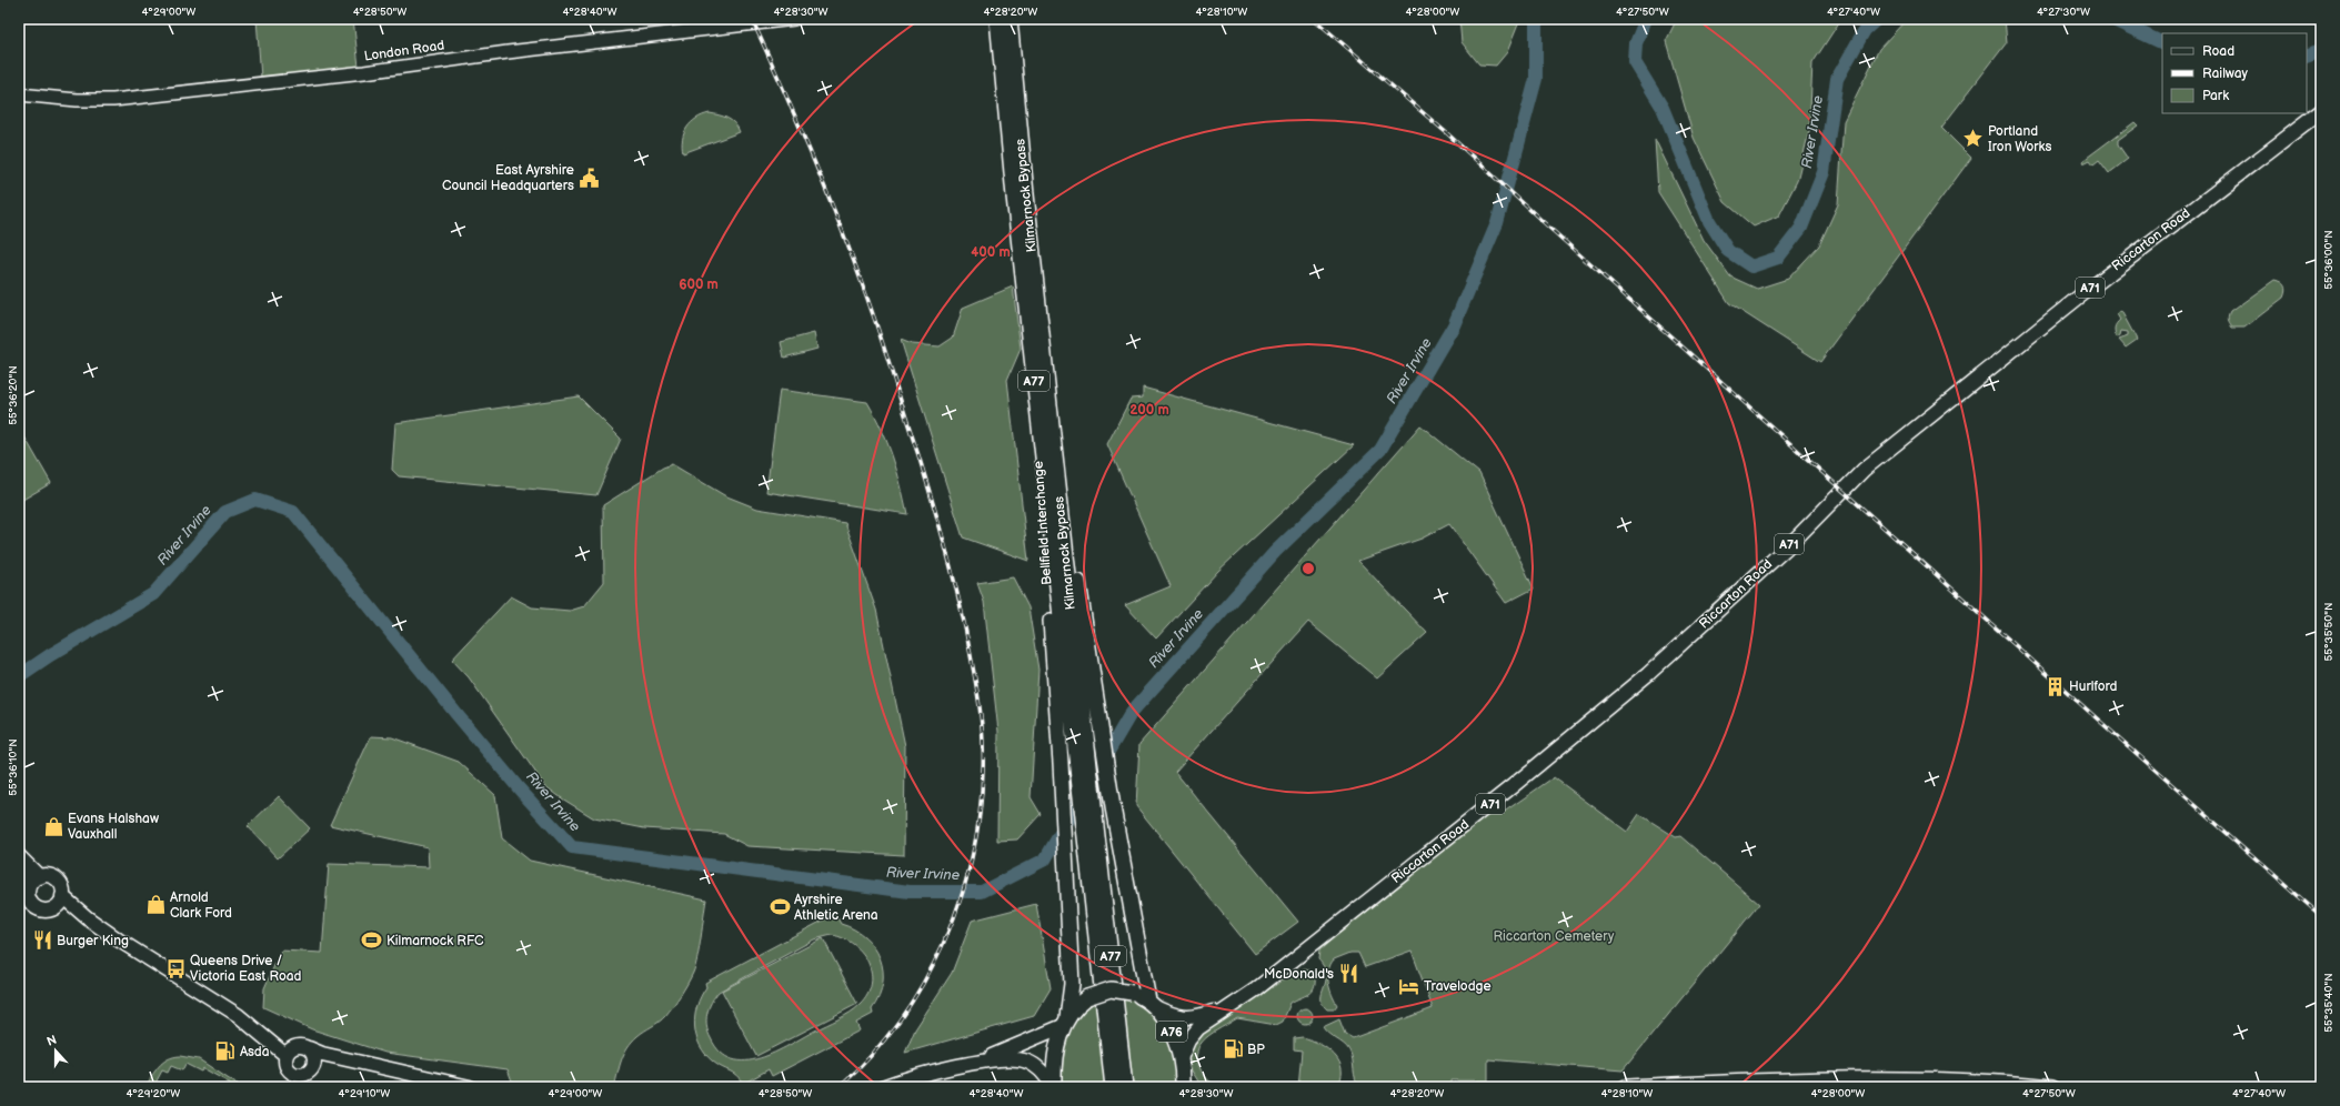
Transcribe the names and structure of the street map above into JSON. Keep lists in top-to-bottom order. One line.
{"streets":{"highway":["Kilmarnock Bypass","A77","Bellfield Interchange","A76"],"main road":["London Road","Riccarton Road","A71"]},"crossings":[["Kilmarnock Bypass","A77"],["Kilmarnock Bypass","Bellfield Interchange"],["Riccarton Road","A77"],["Riccarton Road","A76"],["A77","Bellfield Interchange"],["A77","A76"]],"water":["River Irvine"],"parks":["Riccarton Cemetery"],"places":{"place":["Portland Iron Works"],"public building":["East Ayrshire Council Headquarters"],"building":["Hurlford"],"shop":["Evans Halshaw Vauxhall","Arnold Clark Ford"],"sports":["Ayrshire Athletic Arena","Kilmarnock RFC"],"restaurant":["Burger King","McDonald's"],"bus stop":["Queens Drive / Victoria East Road"],"hotel":["Travelodge"],"fuel station":["BP","Asda"]},"legend":["Road","Railway","Park"],"north":"top","coordinates":["4°29'00\"W","4°28'50\"W","4°28'40\"W","4°28'30\"W","4°28'20\"W","4°28'10\"W","4°28'00\"W","4°27'50\"W","4°27'40\"W","4°27'30\"W","55°36'00\"N","55°36'20\"N","55°35'50\"N","55°36'10\"N","55°35'40\"N","4°29'20\"W","4°29'10\"W"],"rings":["400 m","600 m","200 m"]}
